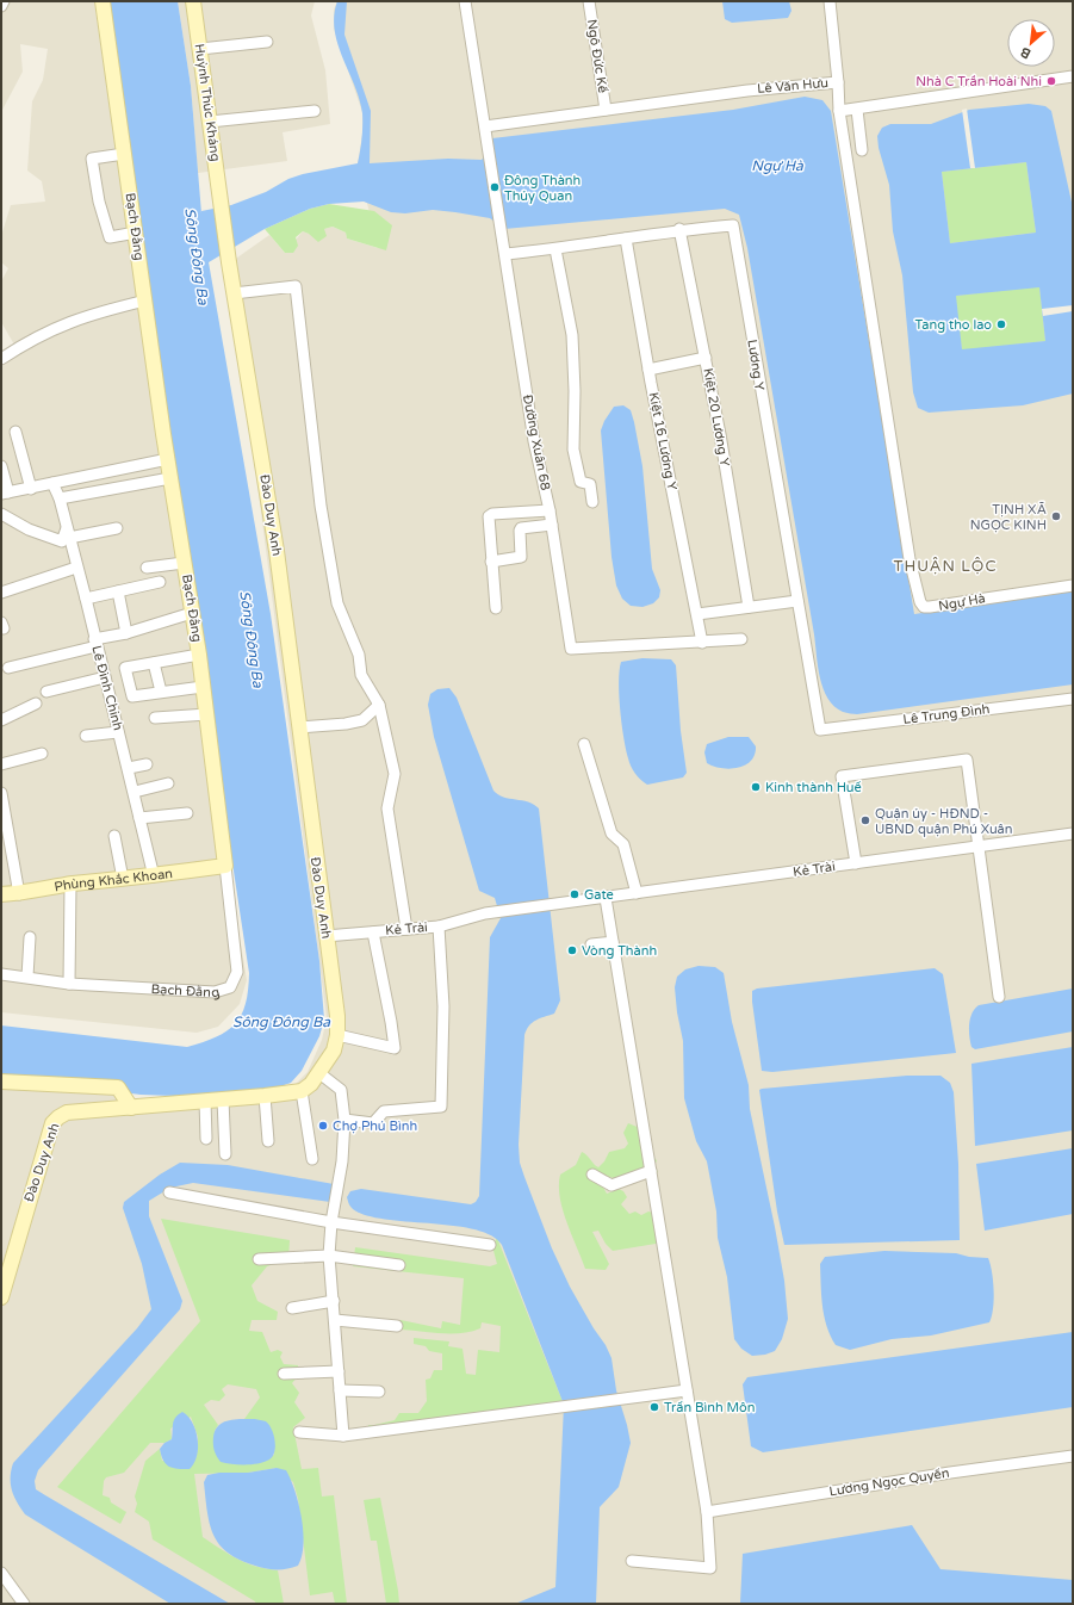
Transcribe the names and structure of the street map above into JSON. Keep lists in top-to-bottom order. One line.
{"streets":{"main road":["Huỳnh Thúc Kháng","Bạch Đằng","Đào Duy Anh","Phùng Khắc Khoan"],"street":["Ngô Đức Kế","Lê Văn Hưu","Lương Y","Kiệt 20 Lương Y","Kiệt 16 Lương Y","Đường Xuân 68","Ngự Hà","Lê Đình Chinh","Lê Trung Đình","Kẻ Trài","Lương Ngọc Quyến"]},"crossings":[["Ngô Đức Kế","Lê Văn Hưu"],["Lê Văn Hưu","Đường Xuân 68"],["Lê Văn Hưu","Ngự Hà"],["Huỳnh Thúc Kháng","Đào Duy Anh"],["Bạch Đằng","Phùng Khắc Khoan"],["Lương Y","Kiệt 20 Lương Y"],["Lương Y","Kiệt 16 Lương Y"],["Lương Y","Đường Xuân 68"],["Lương Y","Lê Trung Đình"],["Kiệt 16 Lương Y","Đường Xuân 68"],["Đào Duy Anh","Kẻ Trài"],["Lê Đình Chinh","Phùng Khắc Khoan"]],"districts":["THUẬN LỘC"],"water":["Ngự Hà","Sông Đông Ba"],"places":["Nhà C Trần Hoài Nhi","Đông Thành Thủy Quan","Tang tho lao","TỊNH XÃ NGỌC KINH","Kinh thành Huế","Quận ủy - HĐND - UBND quận Phú Xuân","Gate","Vòng Thành","Chợ Phú Bình","Trấn Bình Môn"],"north":"bottom left"}
